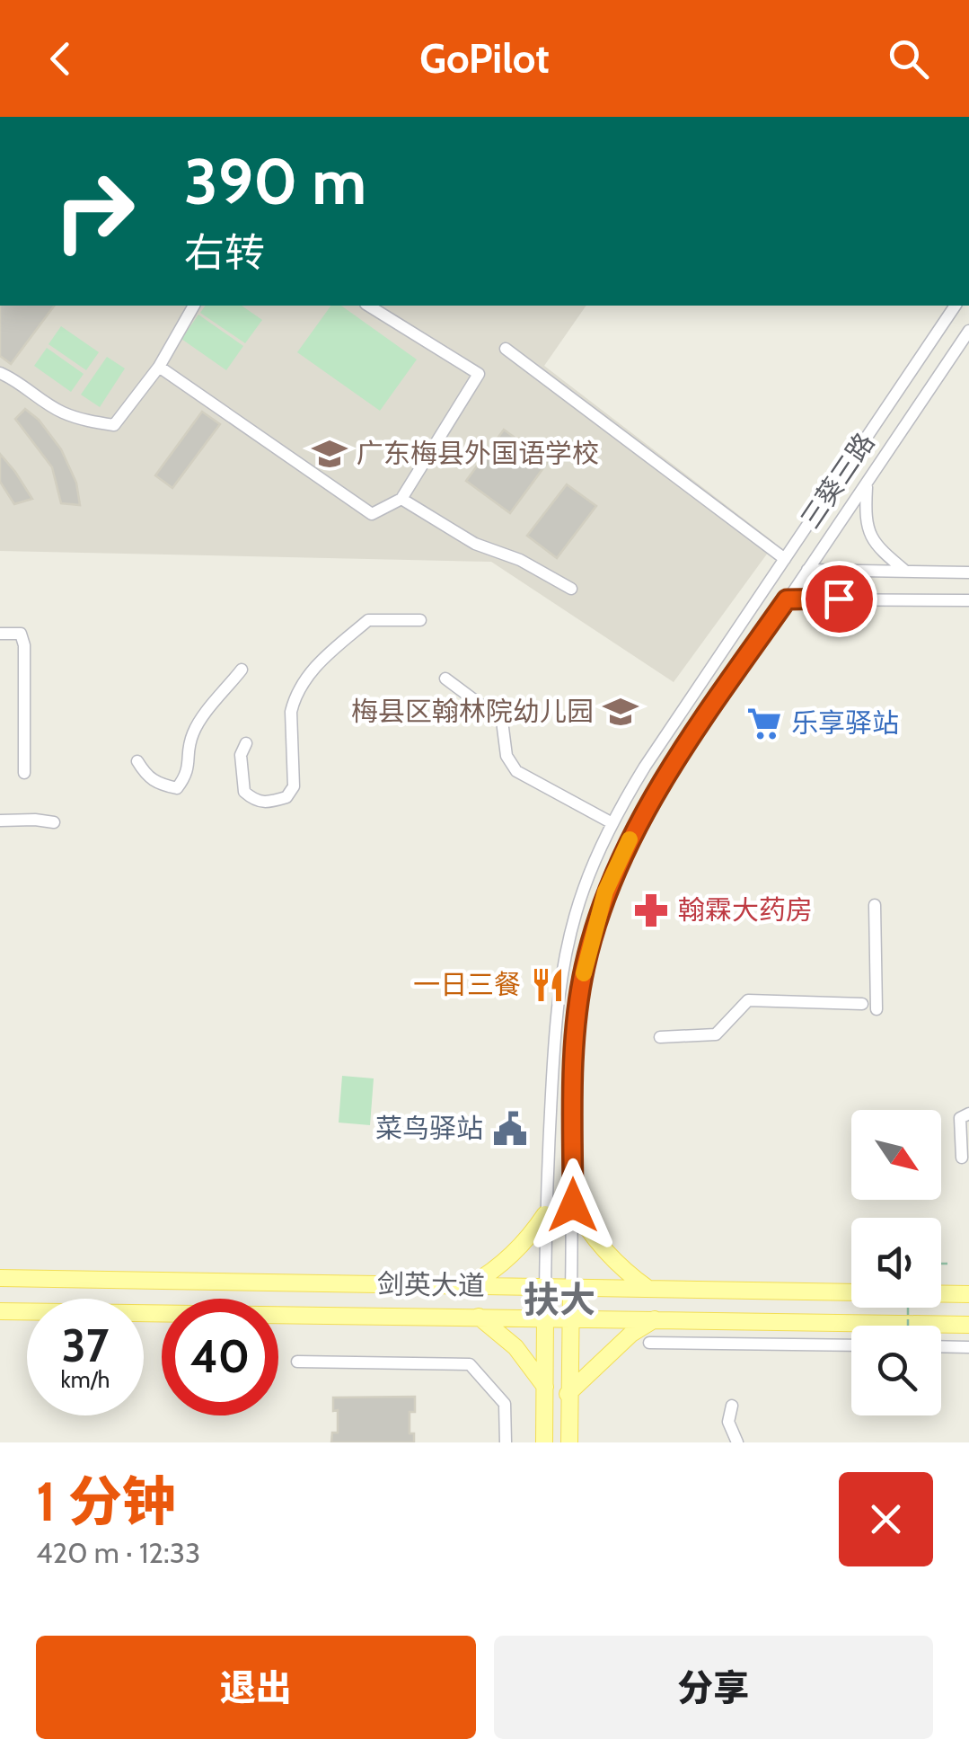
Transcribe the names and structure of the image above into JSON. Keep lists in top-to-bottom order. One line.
{"streets":{"main road":["剑英大道"],"street":["三葵三路"]},"crossings":[["三葵三路","剑英大道"]],"districts":["扶大"],"places":{"school or university":["广东梅县外国语学校","梅县区翰林院幼儿园"],"supermarket":["乐享驿站"],"pharmacy":["翰霖大药房"],"restaurant":["一日三餐"],"public building":["菜鸟驿站"]},"north":"bottom right","page":{"header":"GoPilot","turn":["390 m","右转"],"speed":"37 km/h","limit":"40","heading":["1 分钟","420 m · 12:33"],"buttons":["退出","分享"]}}
